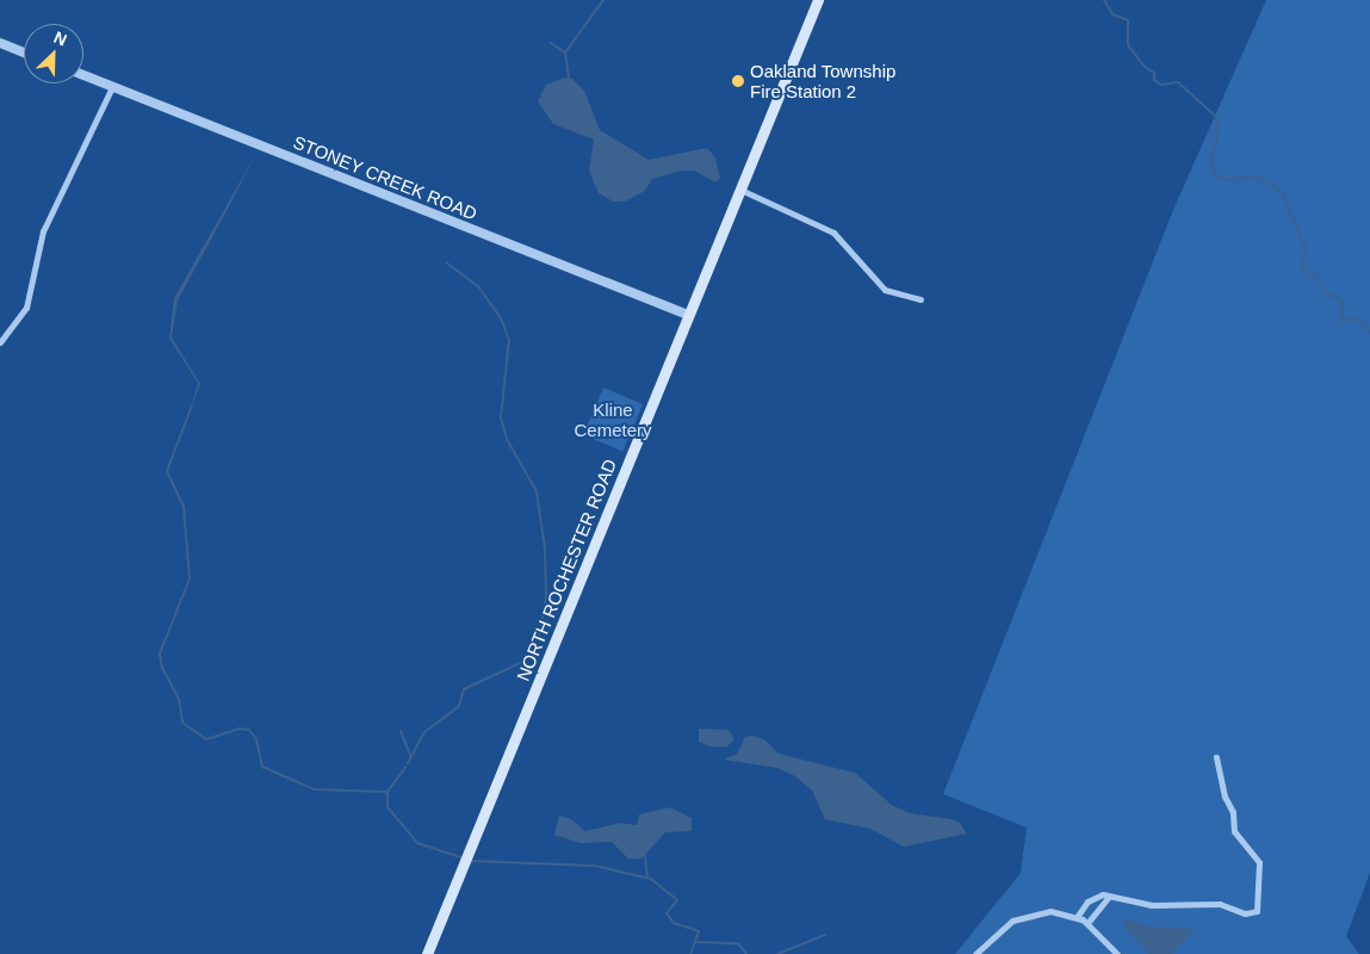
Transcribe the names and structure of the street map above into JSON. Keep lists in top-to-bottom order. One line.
{"streets":{"main road":["NORTH ROCHESTER ROAD"],"street":["STONEY CREEK ROAD"]},"crossings":[["STONEY CREEK ROAD","NORTH ROCHESTER ROAD"]],"parks":["Kline Cemetery"],"places":["Oakland Township Fire Station 2"],"north":"top right"}
